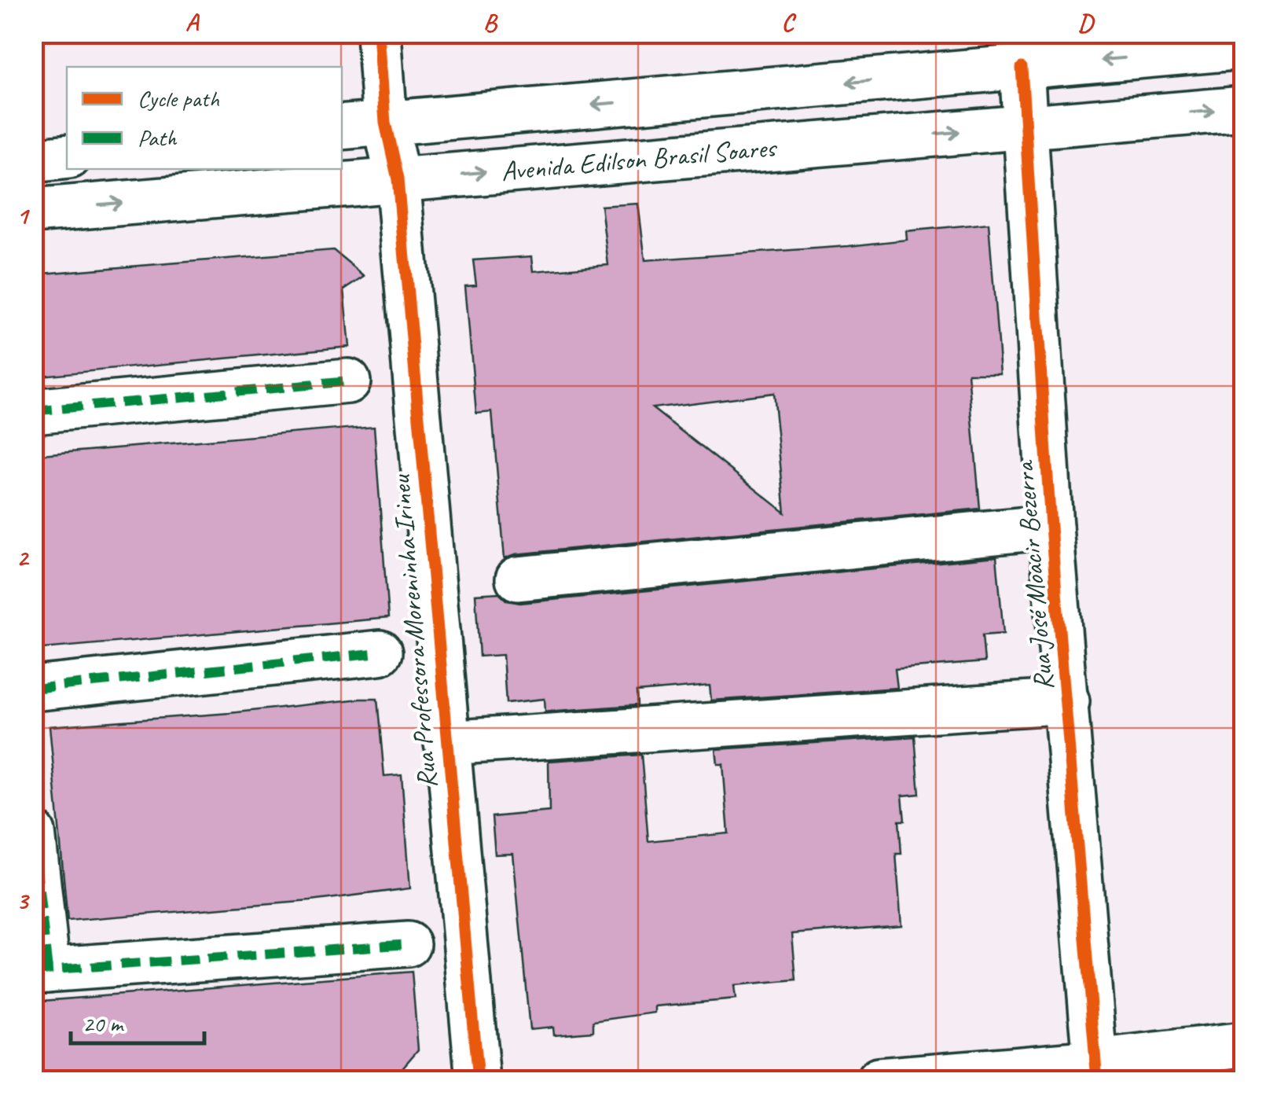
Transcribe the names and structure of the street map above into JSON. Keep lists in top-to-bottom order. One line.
{"streets":{"street":["Avenida Edilson Brasil Soares","Rua José Moacir Bezerra","Rua Professora Moreninha Irineu"]},"crossings":[["Avenida Edilson Brasil Soares","Rua José Moacir Bezerra"],["Avenida Edilson Brasil Soares","Rua Professora Moreninha Irineu"]],"legend":["Cycle path","Path"],"scale_bar":"20 m","grid":{"columns":["A","B","C","D"],"rows":["1","2","3"]}}
